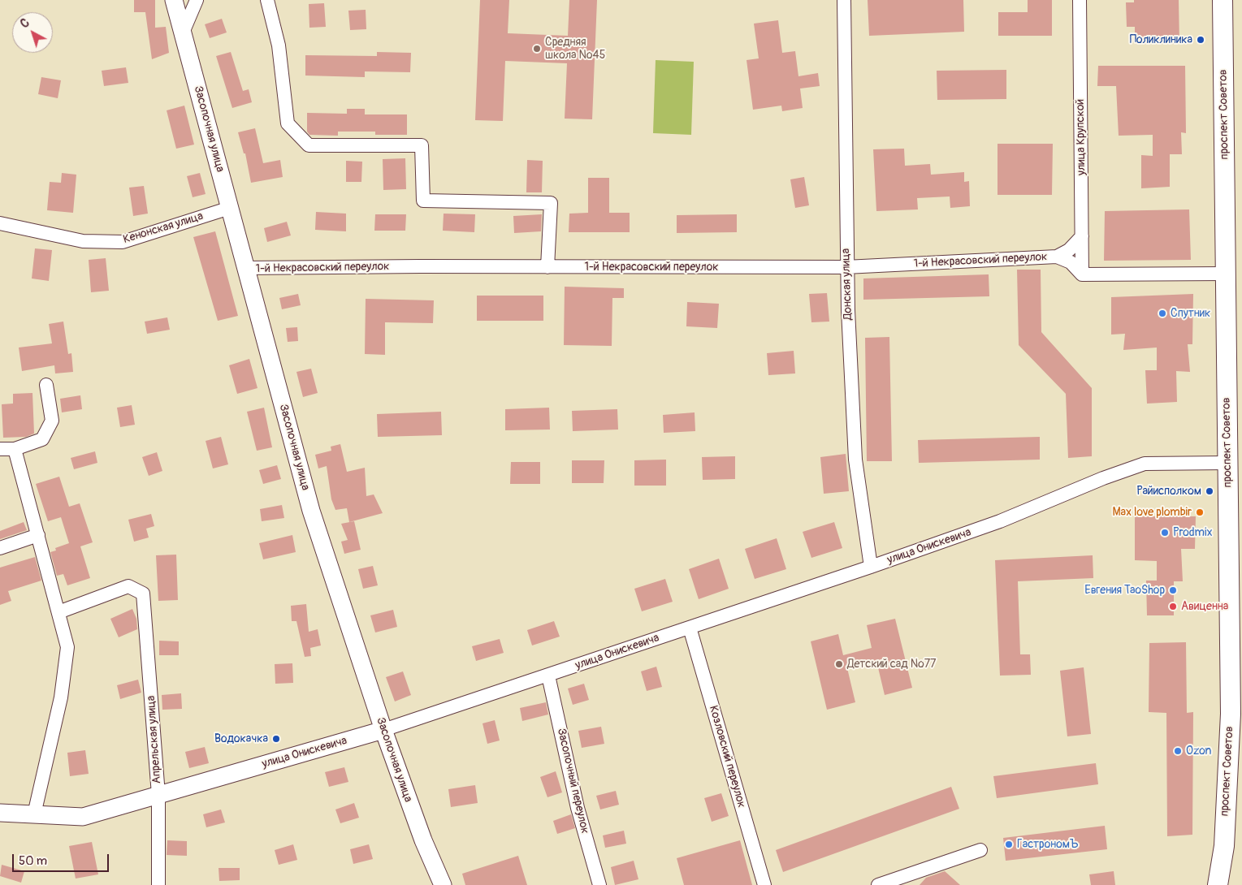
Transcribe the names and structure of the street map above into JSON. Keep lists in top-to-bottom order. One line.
{"streets":{"main road":["проспект Советов"],"street":["Засопочная улица","улица Крупской","Кенонская улица","1-й Некрасовский переулок","Донская улица","улица Онискевича","Апрельская улица","Козловский переулок","Засопочный переулок"]},"crossings":[["проспект Советов","улица Онискевича"],["Засопочная улица","Кенонская улица"],["Засопочная улица","1-й Некрасовский переулок"],["Засопочная улица","улица Онискевича"],["1-й Некрасовский переулок","Донская улица"],["Донская улица","улица Онискевича"],["улица Онискевича","Апрельская улица"],["улица Онискевича","Козловский переулок"],["улица Онискевича","Засопочный переулок"]],"places":["Поликлиника","Средняя школа №45","Спутник","Райисполком","Max love plombir","Prodmix","Евгения TaoShop","Авиценна","Детский сад №77","Водокачка","Ozon","ГастрономЪ"],"scale_bar":"50 m","north":"top left"}
